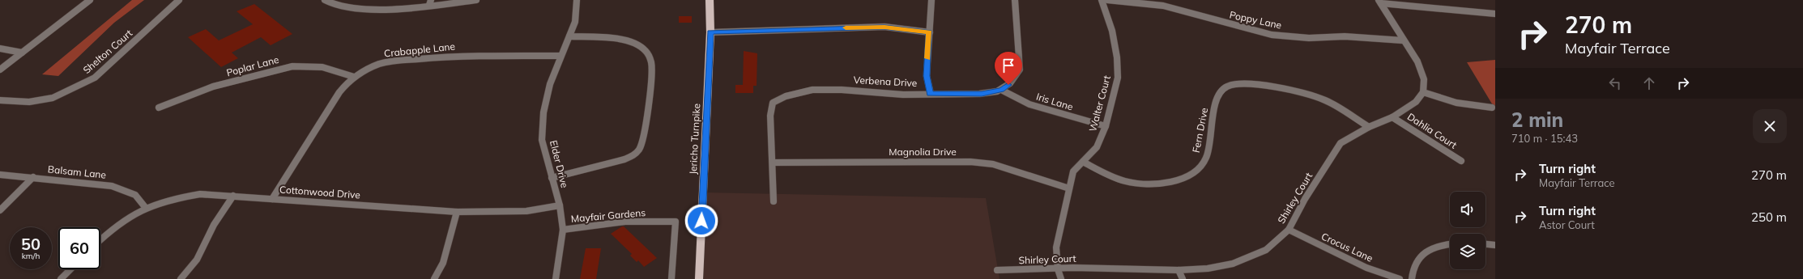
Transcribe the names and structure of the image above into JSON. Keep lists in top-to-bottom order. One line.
{"streets":{"main road":["Jericho Turnpike"],"street":["Poppy Lane","Crabapple Lane","Shelton Court","Poplar Lane","Verbena Drive","Iris Lane","Walter Court","Fern Drive","Dahlia Court","Magnolia Drive","Elder Drive","Balsam Lane","Cottonwood Drive","Shirley Court","Mayfair Gardens","Crocus Lane"]},"crossings":[["Crabapple Lane","Poplar Lane"],["Crabapple Lane","Elder Drive"],["Crabapple Lane","Cottonwood Drive"],["Verbena Drive","Iris Lane"],["Verbena Drive","Magnolia Drive"],["Iris Lane","Walter Court"],["Walter Court","Fern Drive"],["Walter Court","Magnolia Drive"],["Walter Court","Shirley Court"],["Fern Drive","Shirley Court"],["Dahlia Court","Shirley Court"],["Elder Drive","Cottonwood Drive"],["Elder Drive","Mayfair Gardens"],["Balsam Lane","Cottonwood Drive"],["Shirley Court","Crocus Lane"]],"page":{"turn":["270 m","Mayfair Terrace"],"heading":["2 min","710 m · 15:43"],"list":[{"name":"Turn right","note":"Mayfair Terrace","value":"270 m"},{"name":"Turn right","note":"Astor Court","value":"250 m"}],"speed":"50 km/h","limit":"60"}}
